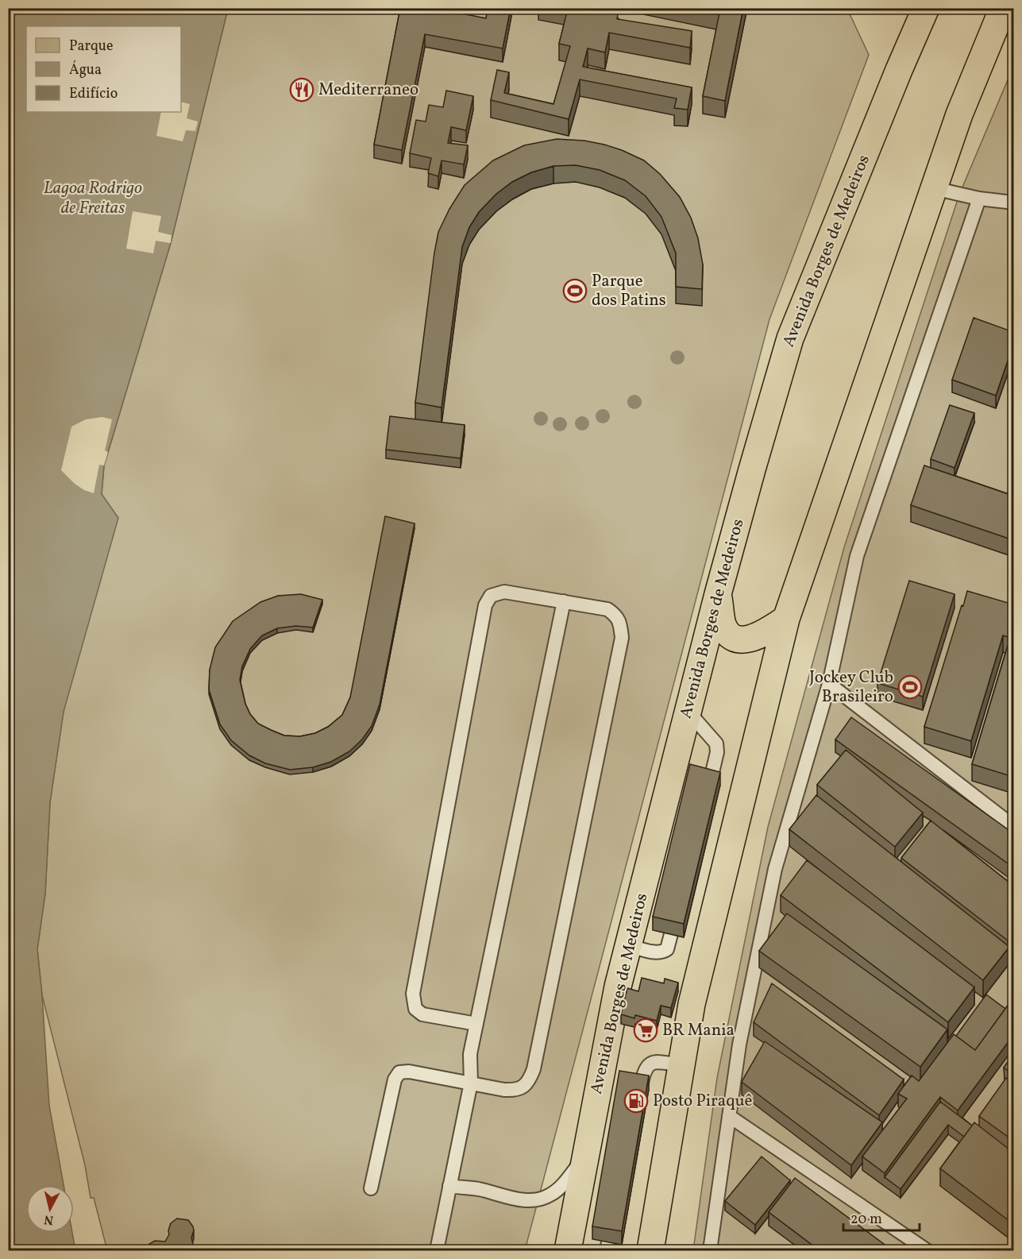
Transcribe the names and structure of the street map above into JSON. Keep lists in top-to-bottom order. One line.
{"streets":{"highway":["Avenida Borges de Medeiros"]},"water":["Lagoa Rodrigo de Freitas"],"places":{"restaurant":["Mediterraneo"],"sports":["Parque dos Patins","Jockey Club Brasileiro"],"supermarket":["BR Mania"],"fuel station":["Posto Piraquê"]},"legend":["Parque","Água","Edifício"],"scale_bar":"20 m","north":"bottom"}
